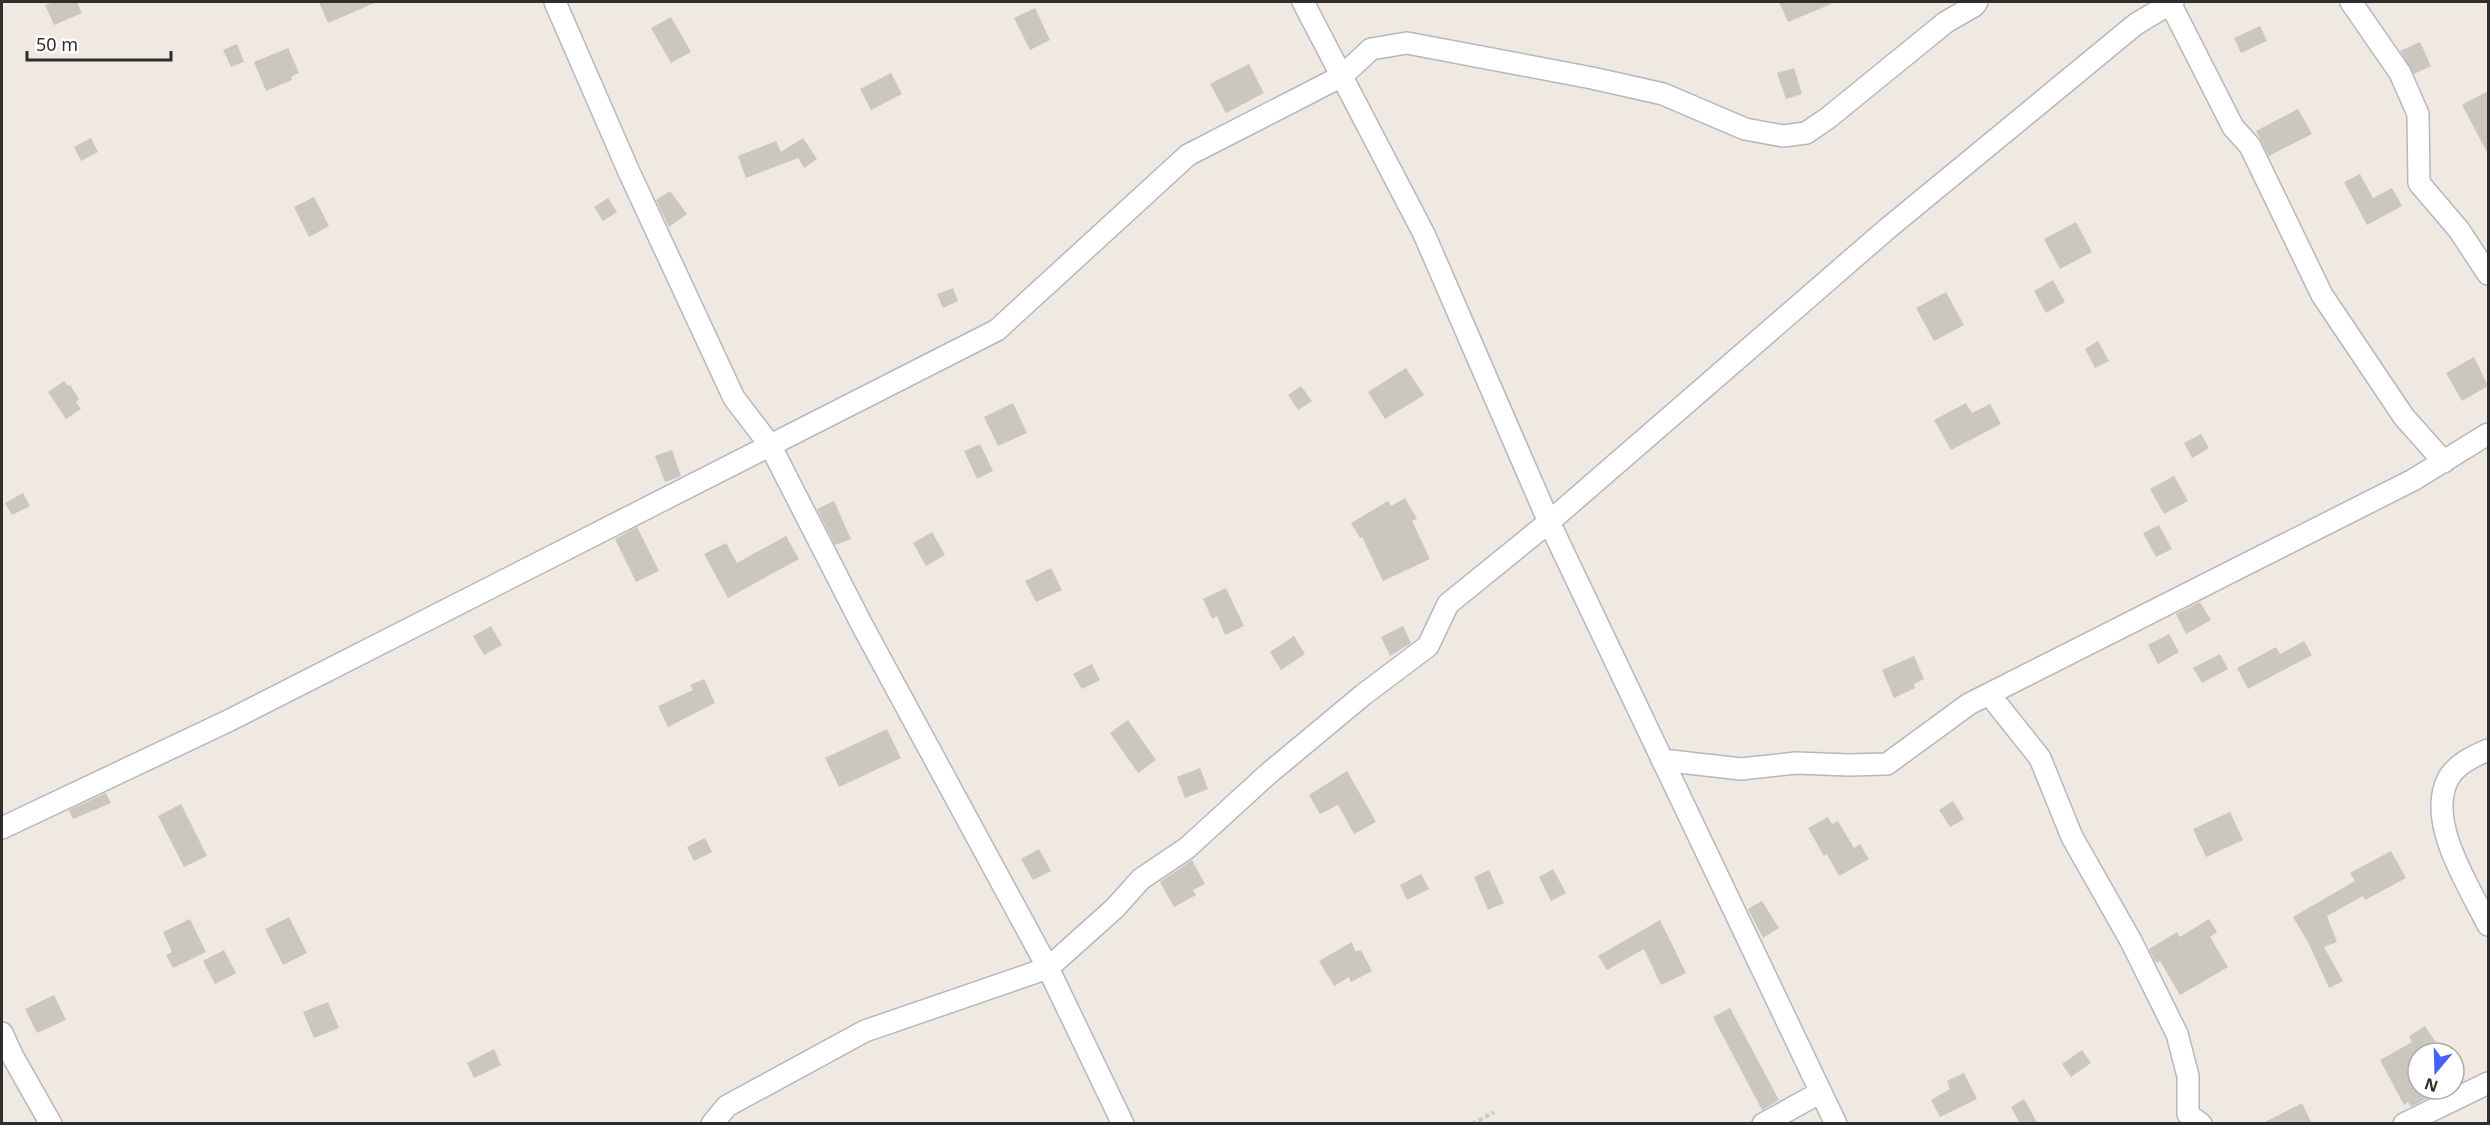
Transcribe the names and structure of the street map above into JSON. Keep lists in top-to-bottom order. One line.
{"scale_bar":"50 m","north":"bottom"}
